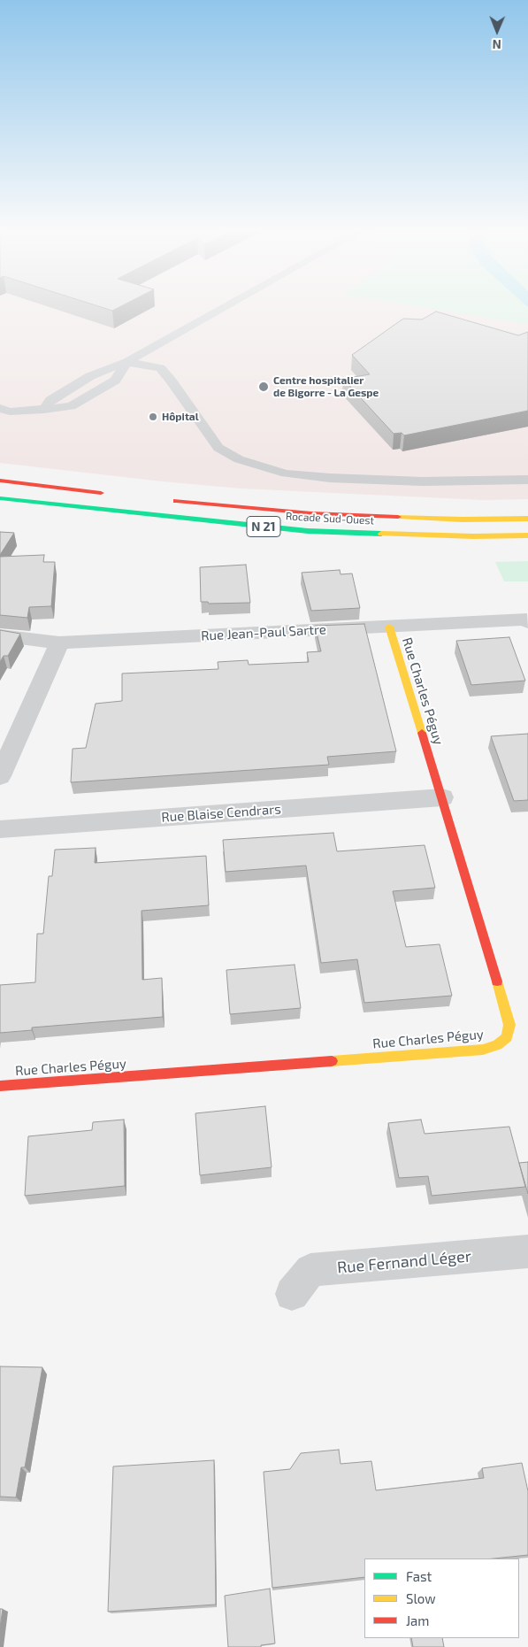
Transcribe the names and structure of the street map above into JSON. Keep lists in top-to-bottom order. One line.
{"streets":{"main road":["Rocade Sud-Ouest","N 21","Rue Charles Péguy"],"street":["Rue Jean-Paul Sartre","Rue Blaise Cendrars","Rue Fernand Léger"]},"crossings":[["Rue Jean-Paul Sartre","Rue Charles Péguy"],["Rue Charles Péguy","Rue Blaise Cendrars"]],"places":["Centre hospitalier de Bigorre - La Gespe","Hôpital"],"legend":["Fast","Slow","Jam"],"north":"bottom"}
